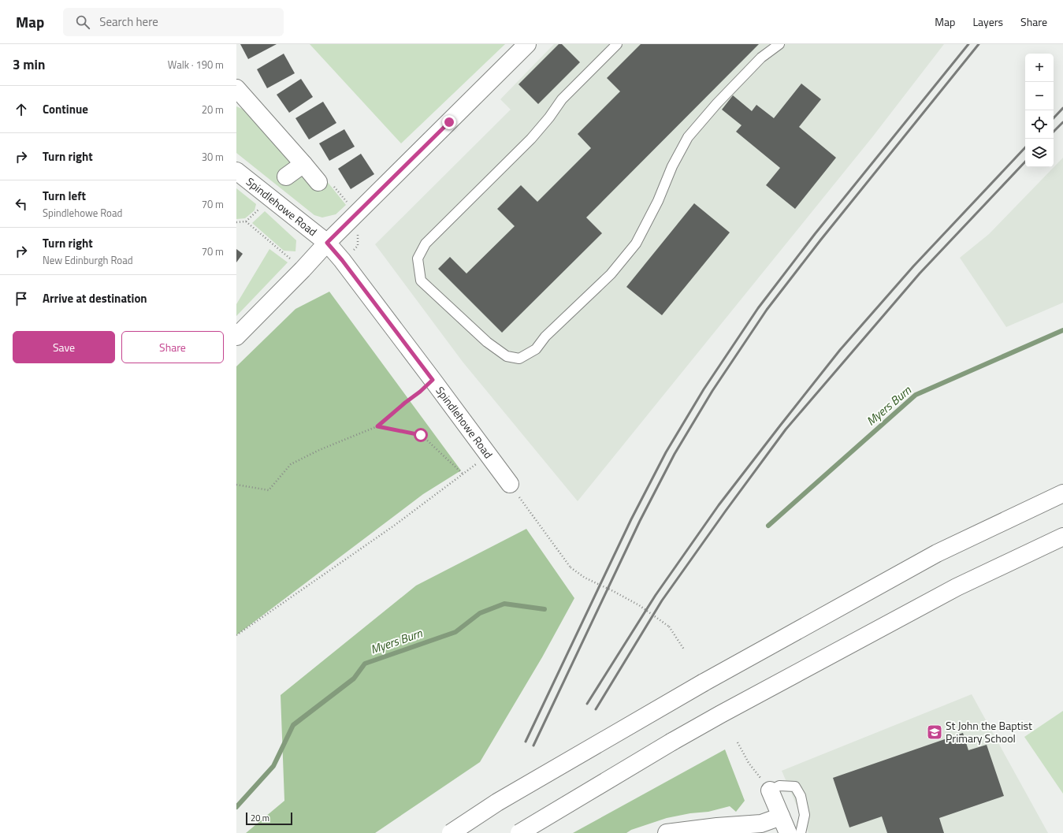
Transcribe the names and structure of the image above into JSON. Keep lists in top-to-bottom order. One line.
{"streets":{"main road":["Spindlehowe Road"]},"water":["Myers Burn"],"places":{"school or university":["St John the Baptist Primary School"]},"scale_bar":"20 m","page":{"header":"Map","search":"Search here","nav":["Map","Layers","Share"],"heading":["3 min","Walk · 190 m"],"map_buttons":["+","−"],"list":[["Continue","20 m"],["Turn right","30 m"],["Turn left","Spindlehowe Road","70 m"],["Turn right","New Edinburgh Road","70 m"],"Arrive at destination"],"buttons":["Save","Share"],"scale":"20 m"}}
